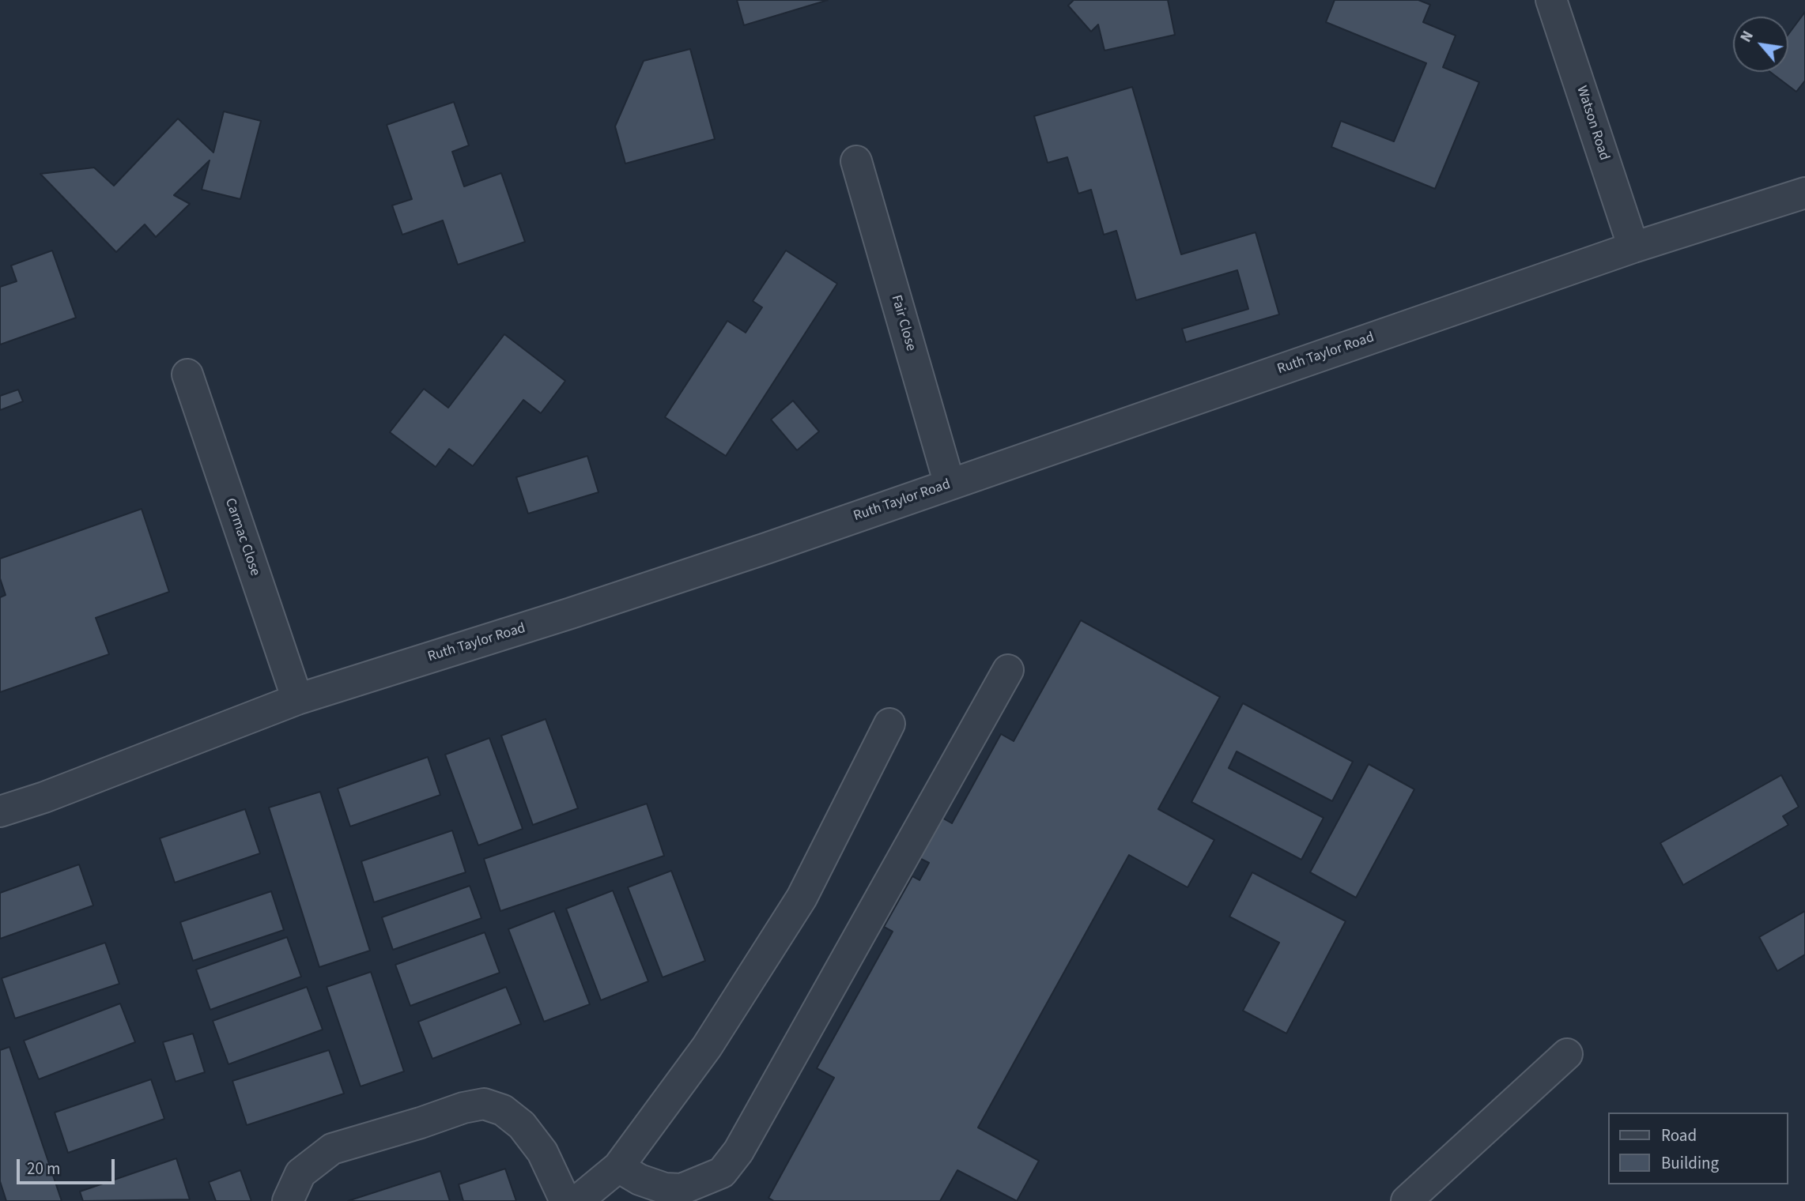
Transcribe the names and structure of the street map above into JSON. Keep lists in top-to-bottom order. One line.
{"streets":{"street":["Watson Road","Fair Close","Ruth Taylor Road","Carmac Close"]},"crossings":[["Watson Road","Ruth Taylor Road"],["Fair Close","Ruth Taylor Road"],["Ruth Taylor Road","Carmac Close"]],"legend":["Road","Building"],"scale_bar":"20 m","north":"top left"}
